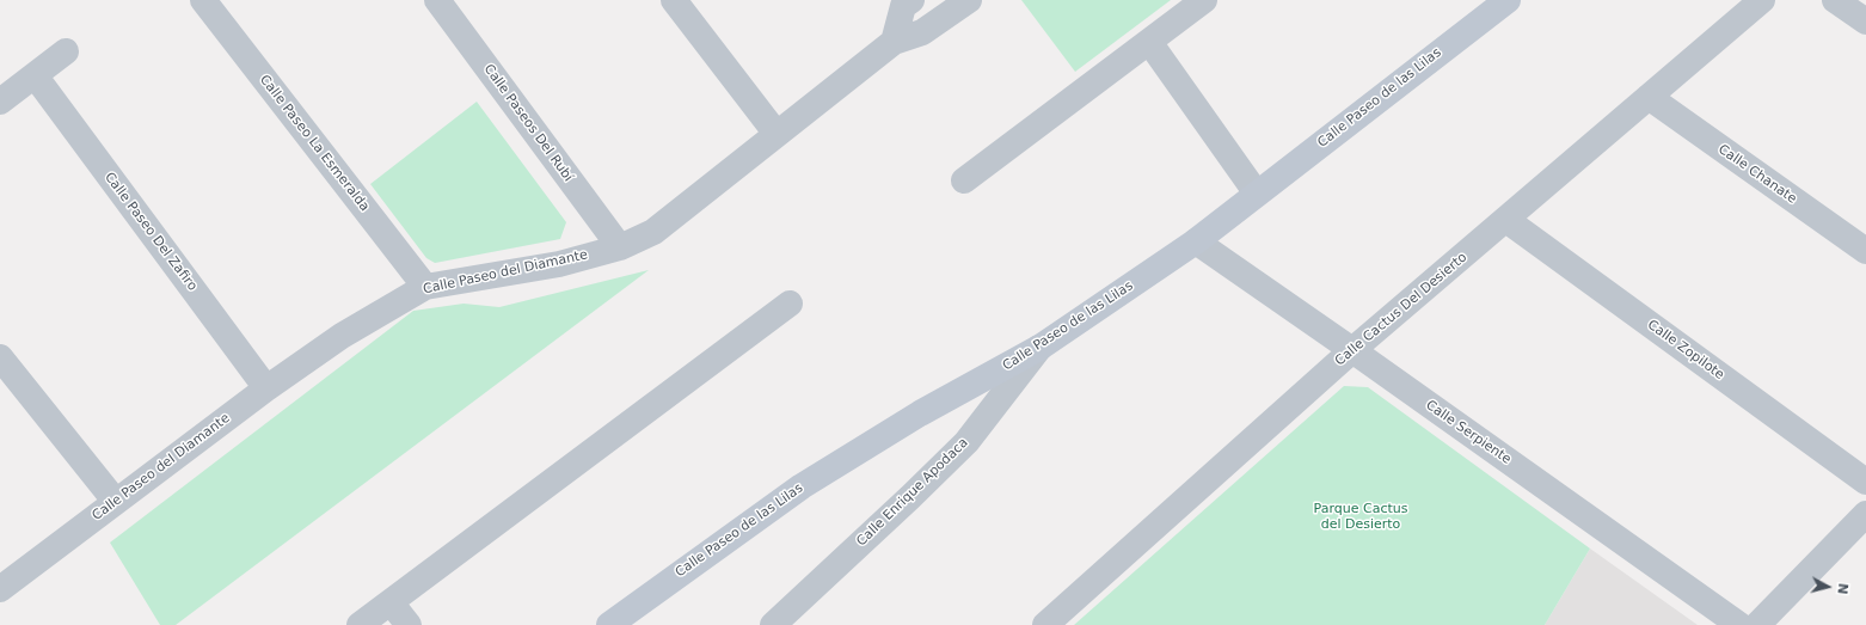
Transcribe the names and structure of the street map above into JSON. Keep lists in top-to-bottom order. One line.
{"streets":{"street":["Calle Paseo de las Lilas","Calle Paseos Del Rubí","Calle Paseo La Esmeralda","Calle Chanate","Calle Paseo Del Zafiro","Calle Paseo del Diamante","Calle Cactus Del Desierto","Calle Zopilote","Calle Serpiente","Calle Enrique Apodaca"]},"crossings":[["Calle Paseo de las Lilas","Calle Serpiente"],["Calle Paseo de las Lilas","Calle Enrique Apodaca"],["Calle Paseos Del Rubí","Calle Paseo del Diamante"],["Calle Paseo La Esmeralda","Calle Paseo del Diamante"],["Calle Chanate","Calle Cactus Del Desierto"],["Calle Paseo Del Zafiro","Calle Paseo del Diamante"],["Calle Cactus Del Desierto","Calle Zopilote"],["Calle Cactus Del Desierto","Calle Serpiente"]],"parks":["Parque Cactus del Desierto"],"north":"right"}
